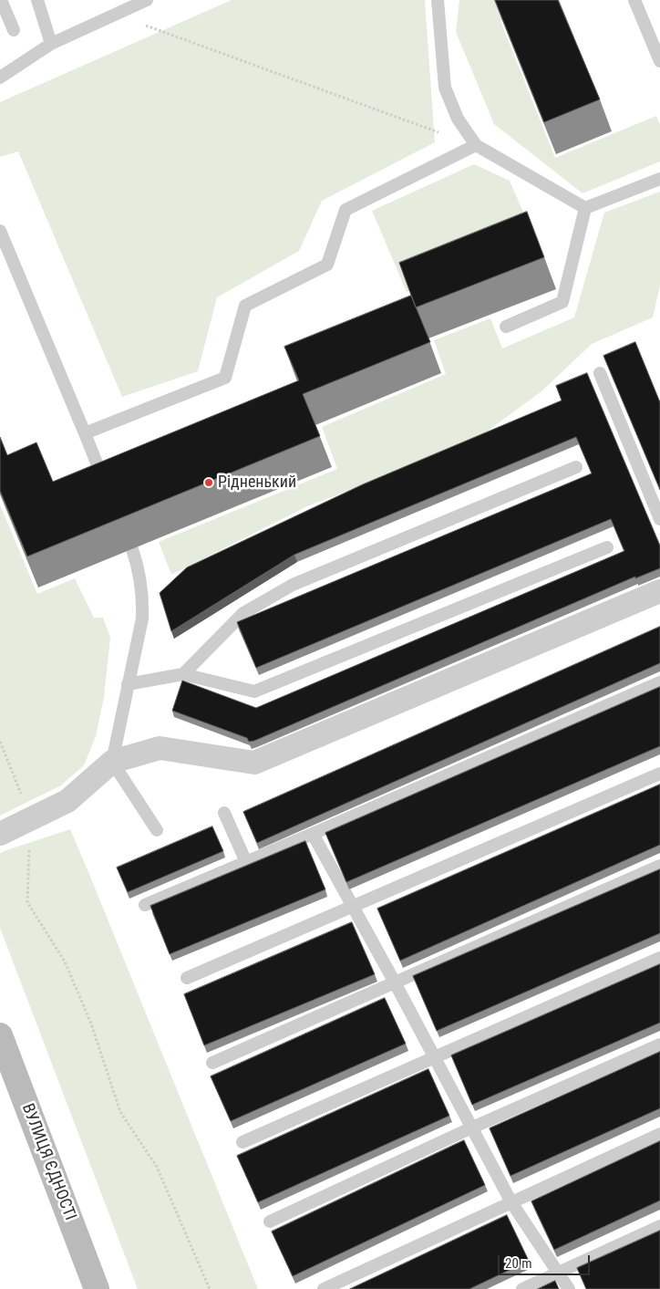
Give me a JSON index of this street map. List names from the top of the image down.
{
  "streets": {
    "street": ["ВУЛИЦЯ ЄДНОСТІ"]
  },
  "places": ["Рідненький"],
  "scale_bar": "20 m"
}
